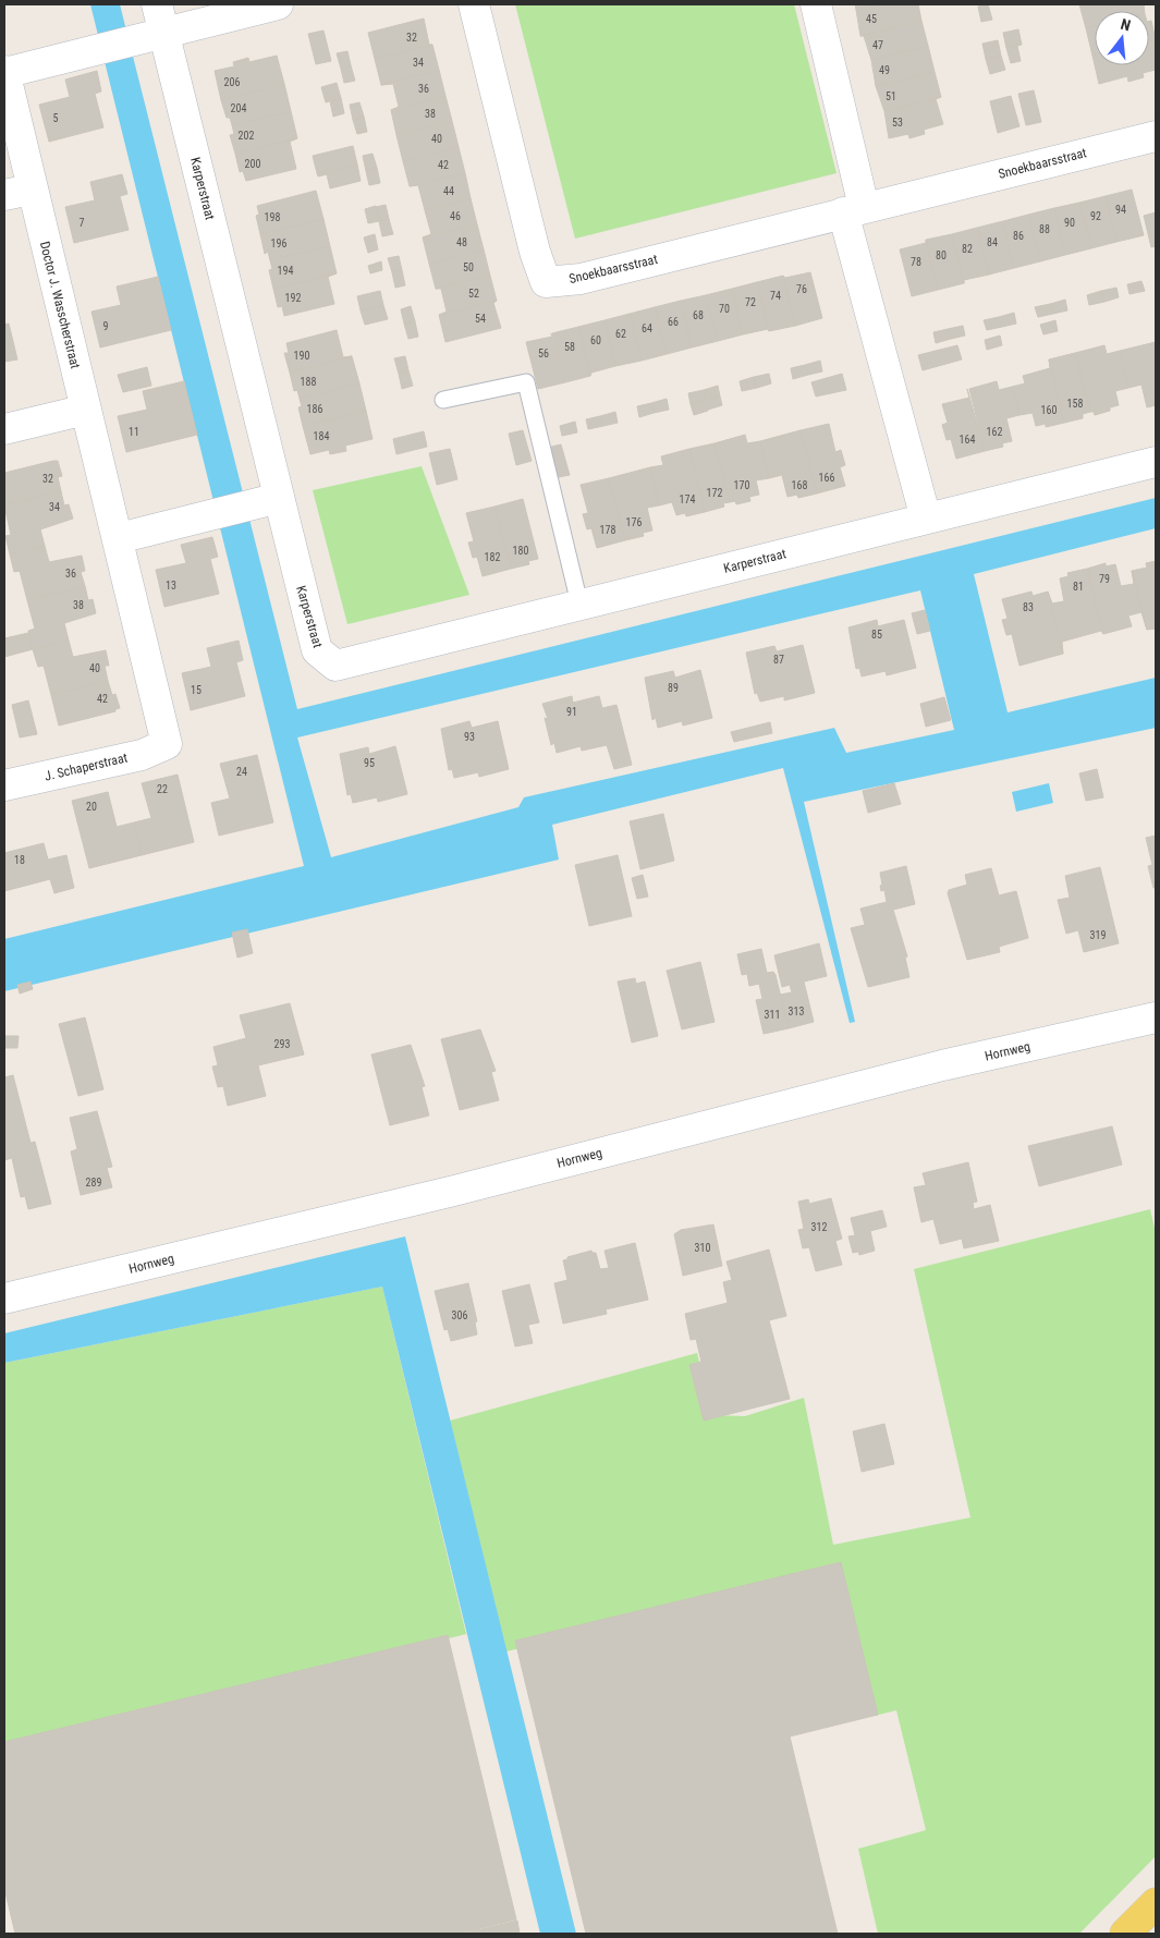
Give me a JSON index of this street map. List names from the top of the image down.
{
  "streets": {
    "street": [
      "Snoekbaarsstraat",
      "Karperstraat",
      "Doctor J. Wasscherstraat",
      "J. Schaperstraat",
      "Hornweg"
    ]
  },
  "crossings": [
    ["Doctor J. Wasscherstraat", "J. Schaperstraat"]
  ],
  "house_numbers": [
    "45",
    "32",
    "47",
    "34",
    "49",
    "206",
    "36",
    "51",
    "204",
    "38",
    "5",
    "53",
    "202",
    "40",
    "200",
    "42",
    "44",
    "94",
    "46",
    "92",
    "198",
    "7",
    "90",
    "88",
    "86",
    "48",
    "84",
    "196",
    "82",
    "80",
    "78",
    "50",
    "194",
    "76",
    "52",
    "74",
    "192",
    "72",
    "70",
    "68",
    "54",
    "66",
    "9",
    "64",
    "62",
    "60",
    "58",
    "56",
    "190",
    "188",
    "158",
    "186",
    "160",
    "11",
    "162",
    "184",
    "164",
    "166",
    "32",
    "170",
    "168",
    "172",
    "174",
    "34",
    "176",
    "178",
    "180",
    "182",
    "36",
    "79",
    "13",
    "81",
    "38",
    "83",
    "85",
    "87",
    "40",
    "89",
    "15",
    "42",
    "91",
    "93",
    "95",
    "24",
    "22",
    "20",
    "18",
    "319",
    "313",
    "311",
    "293",
    "289",
    "312",
    "310",
    "306"
  ],
  "north": "top"
}
